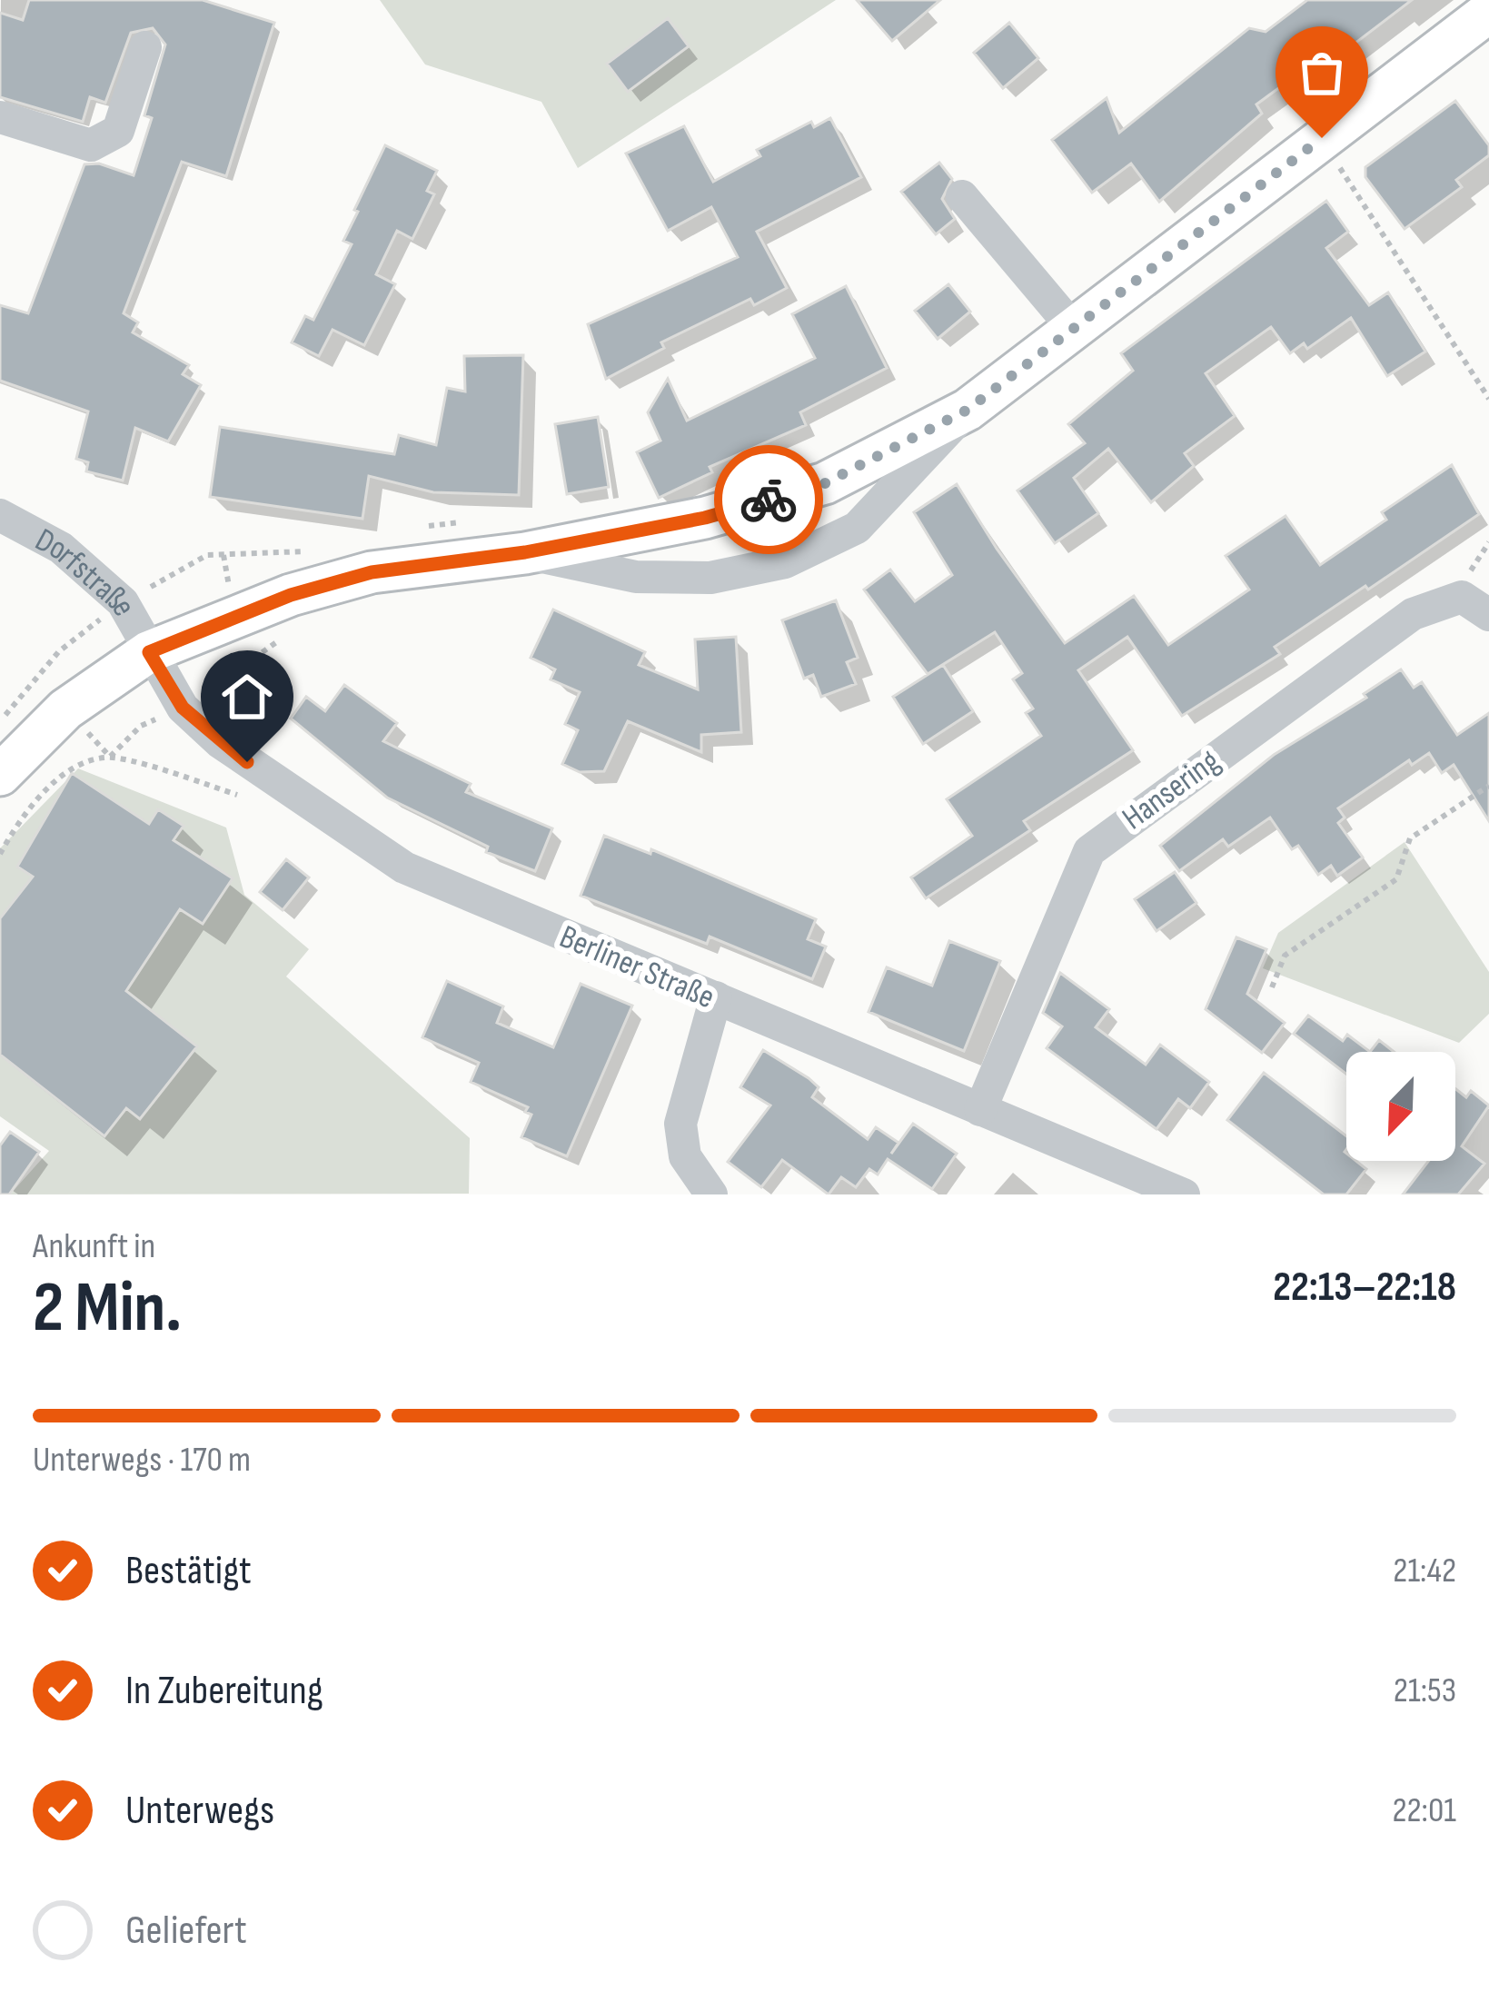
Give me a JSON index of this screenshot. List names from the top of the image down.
{
  "streets": {
    "main road": ["Dorfstraße"],
    "street": ["Hansering", "Berliner Straße"]
  },
  "crossings": [
    ["Dorfstraße", "Berliner Straße"],
    ["Hansering", "Berliner Straße"]
  ],
  "north": "bottom left",
  "page": {
    "heading": ["2 Min.", "Ankunft in", "22:13–22:18"],
    "bar": "Unterwegs · 170 m",
    "list": [
      ["Bestätigt", "21:42"],
      ["In Zubereitung", "21:53"],
      ["Unterwegs", "22:01"],
      "Geliefert"
    ]
  }
}
